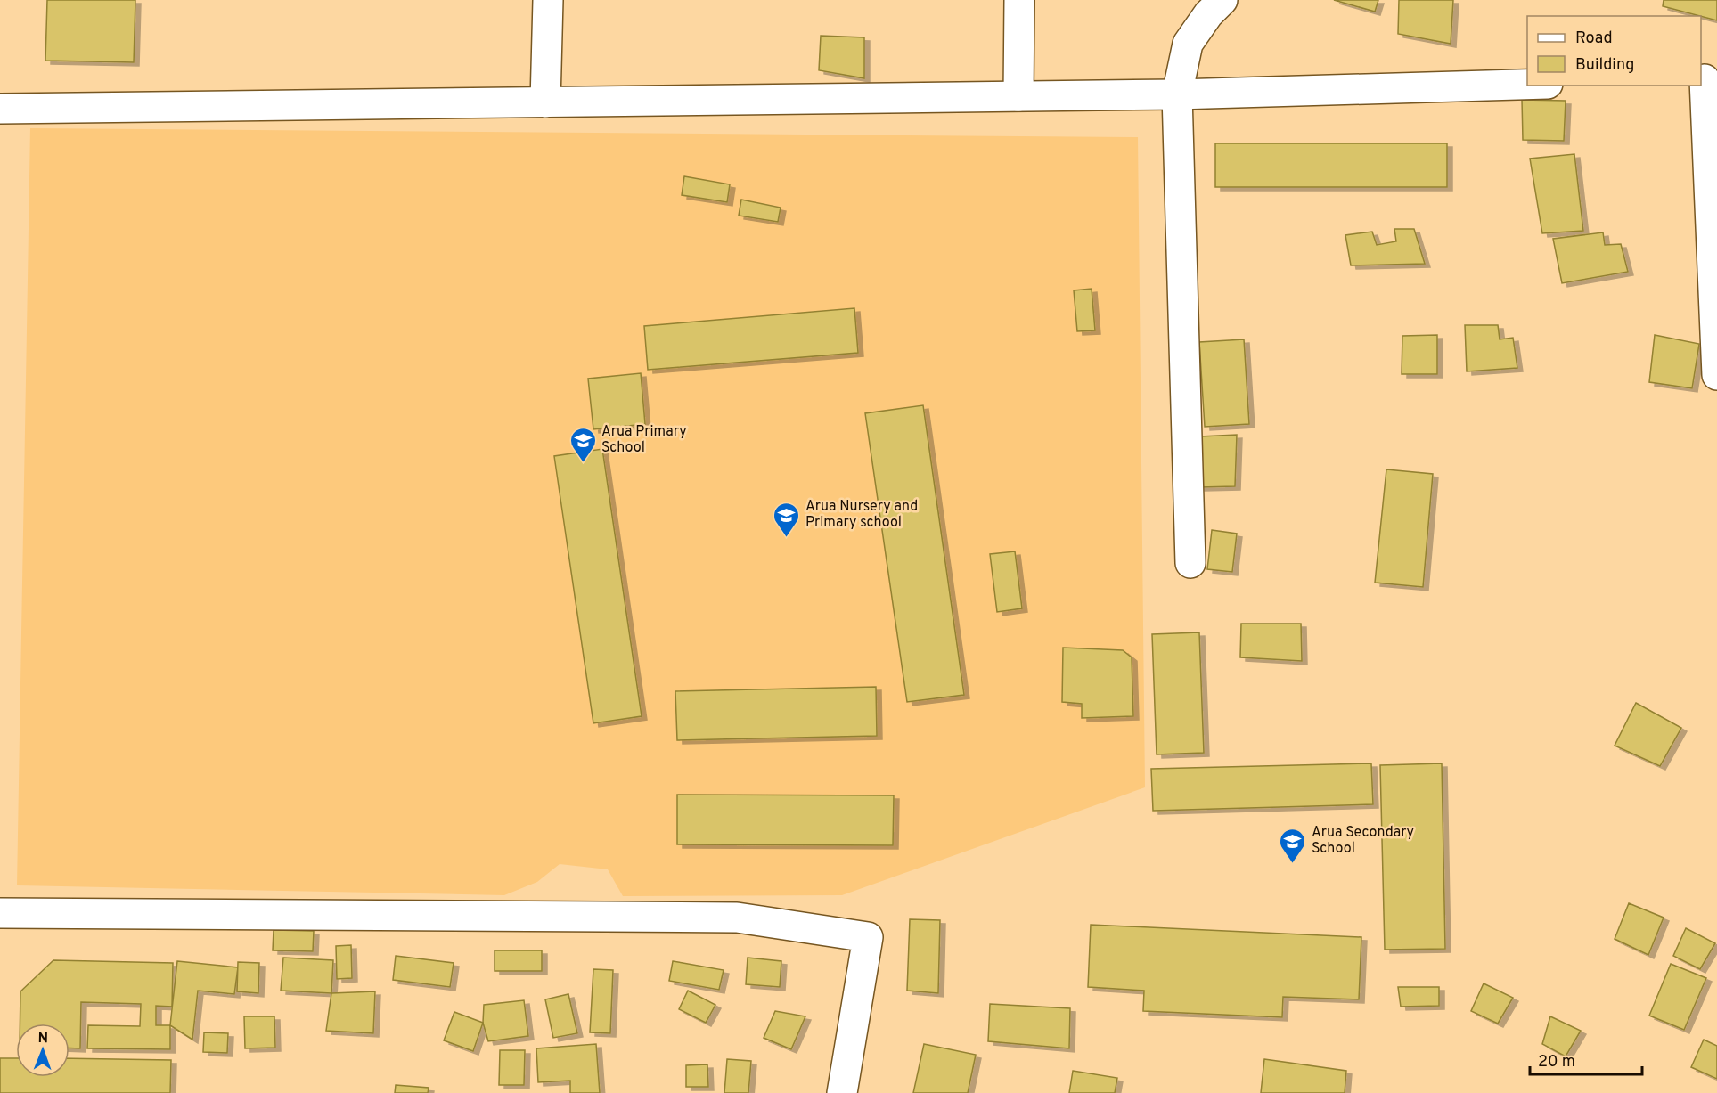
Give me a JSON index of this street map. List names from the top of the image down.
{
  "places": {
    "school or university": ["Arua Primary School", "Arua Nursery and Primary school", "Arua Secondary School"]
  },
  "legend": ["Road", "Building"],
  "scale_bar": "20 m",
  "north": "top"
}
